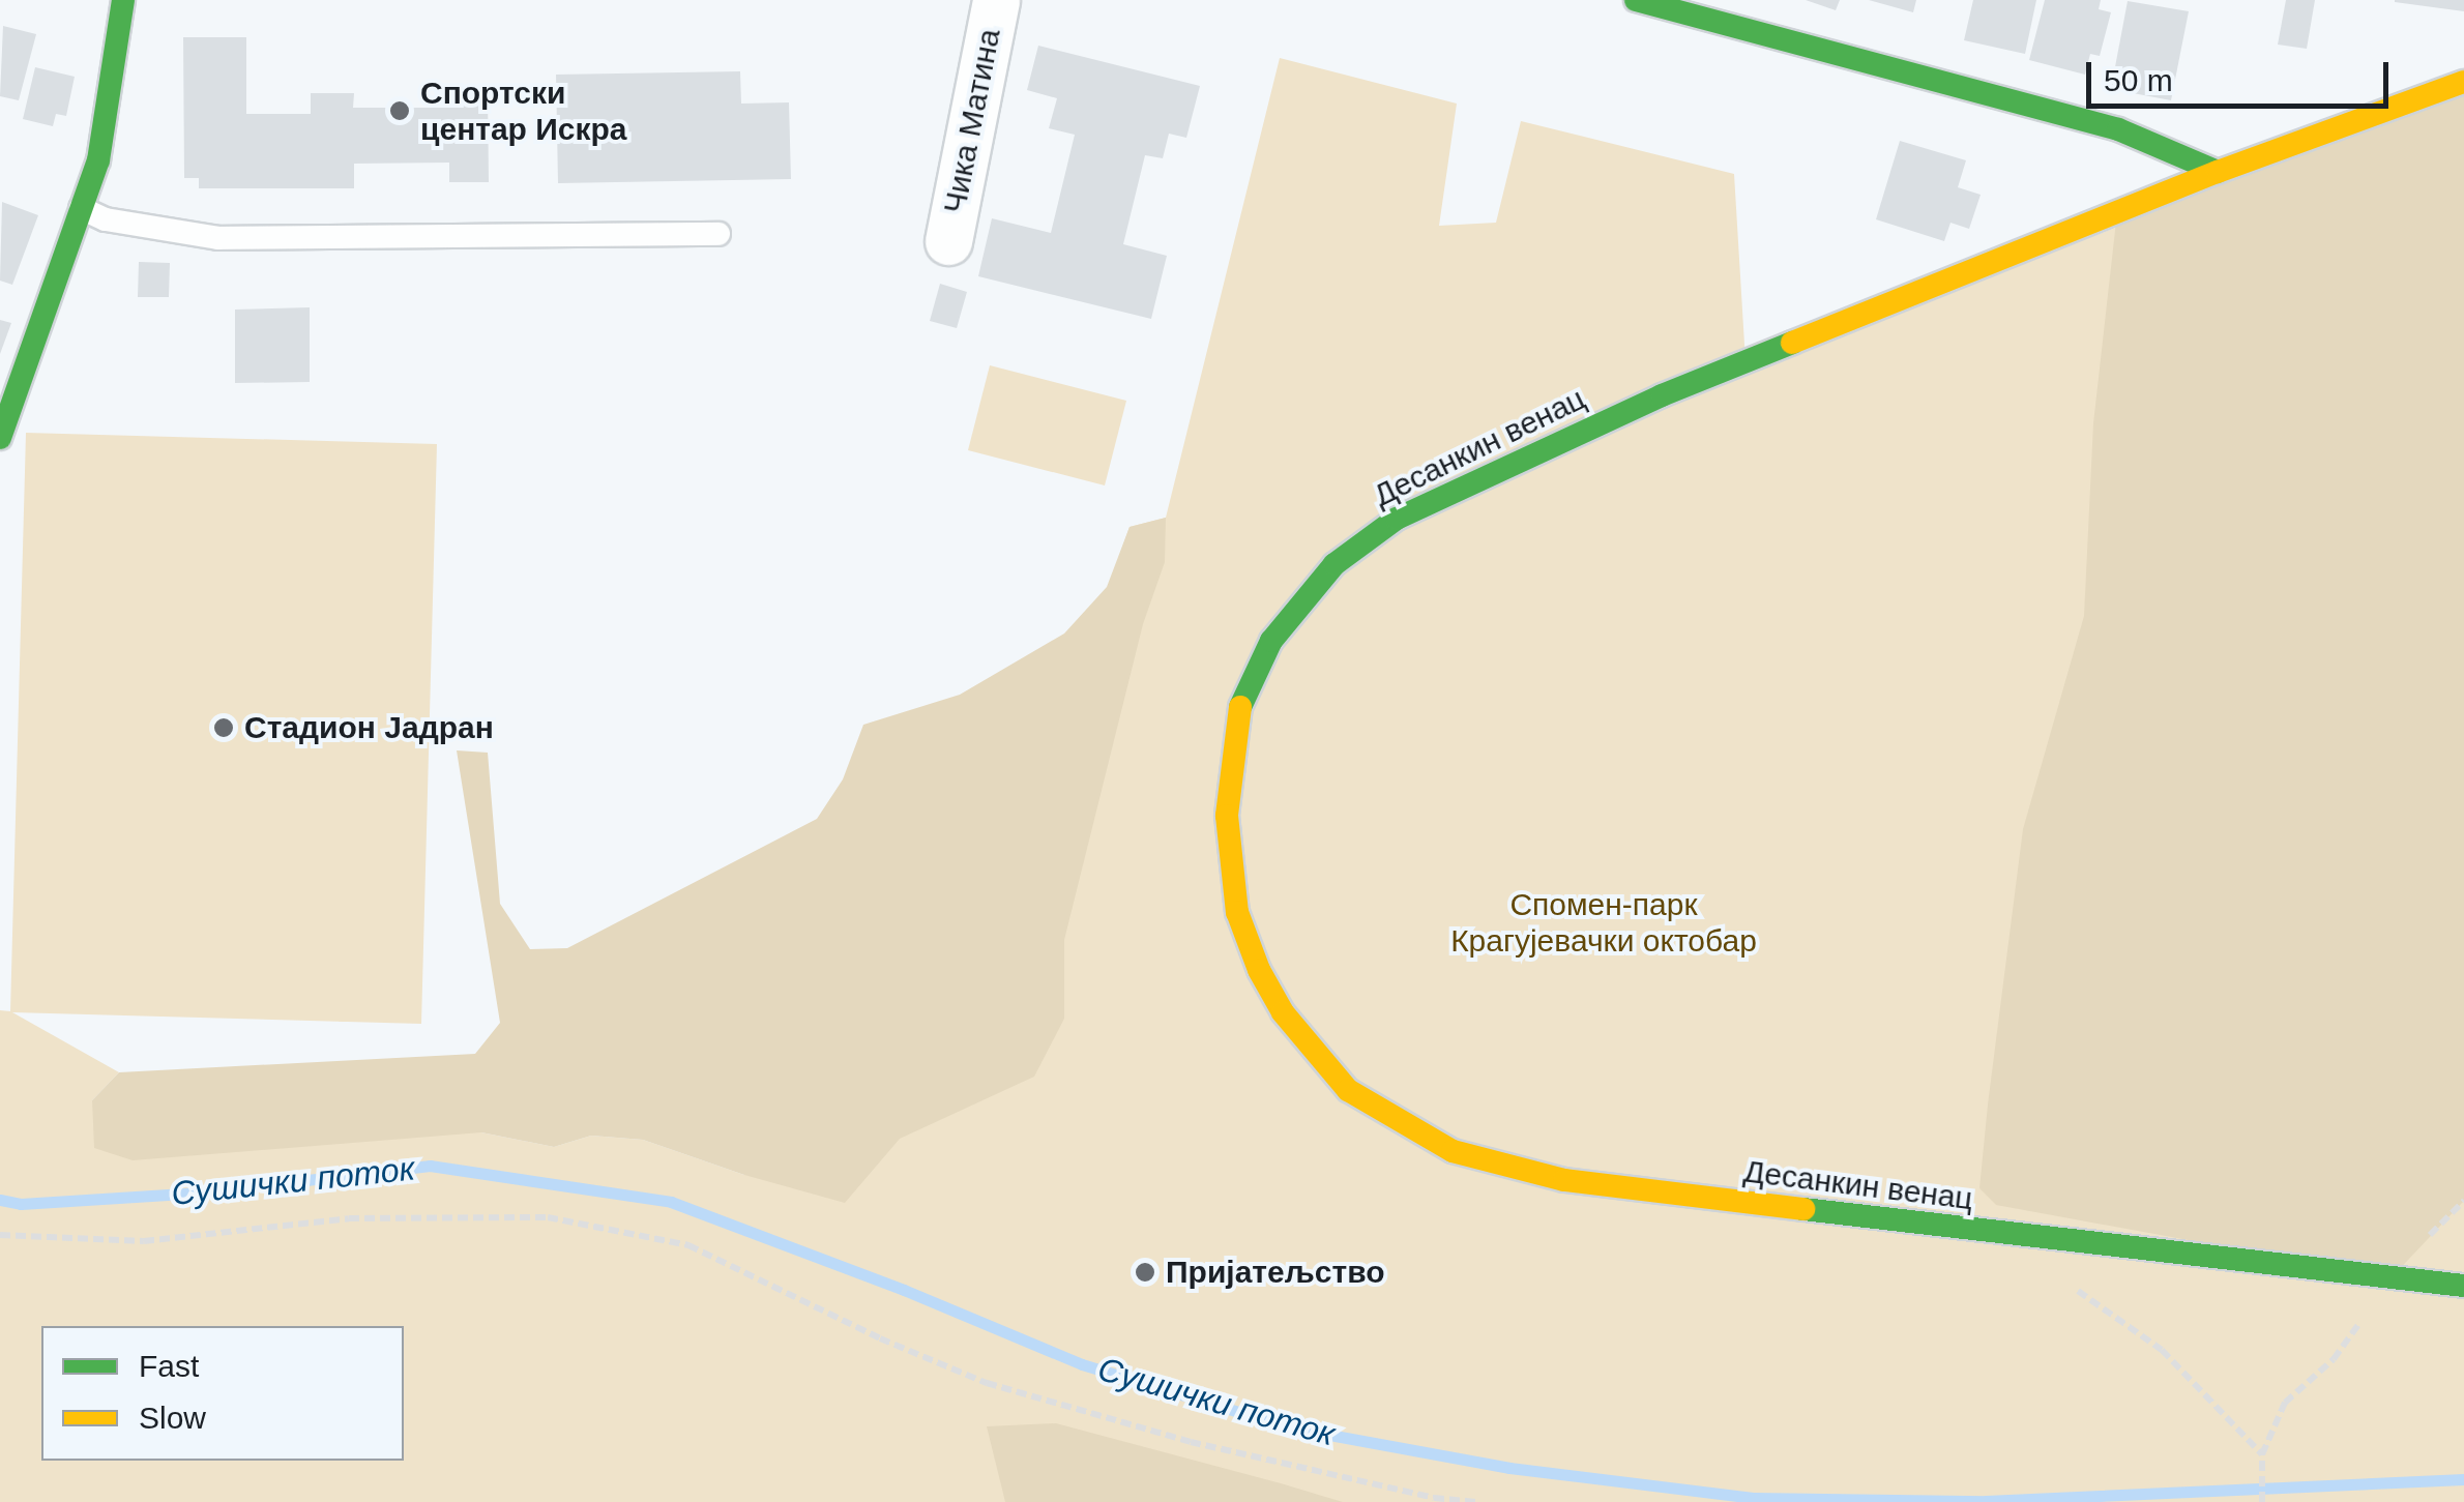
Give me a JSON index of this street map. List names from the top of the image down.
{
  "streets": {
    "street": ["Чика Матина", "Десанкин венац"]
  },
  "water": ["Сушички поток"],
  "parks": ["Спомен-парк Крагујевачки октобар"],
  "places": ["Спортски центар Искра", "Стадион Јадран", "Пријатељство"],
  "legend": ["Fast", "Slow"],
  "scale_bar": "50 m"
}
